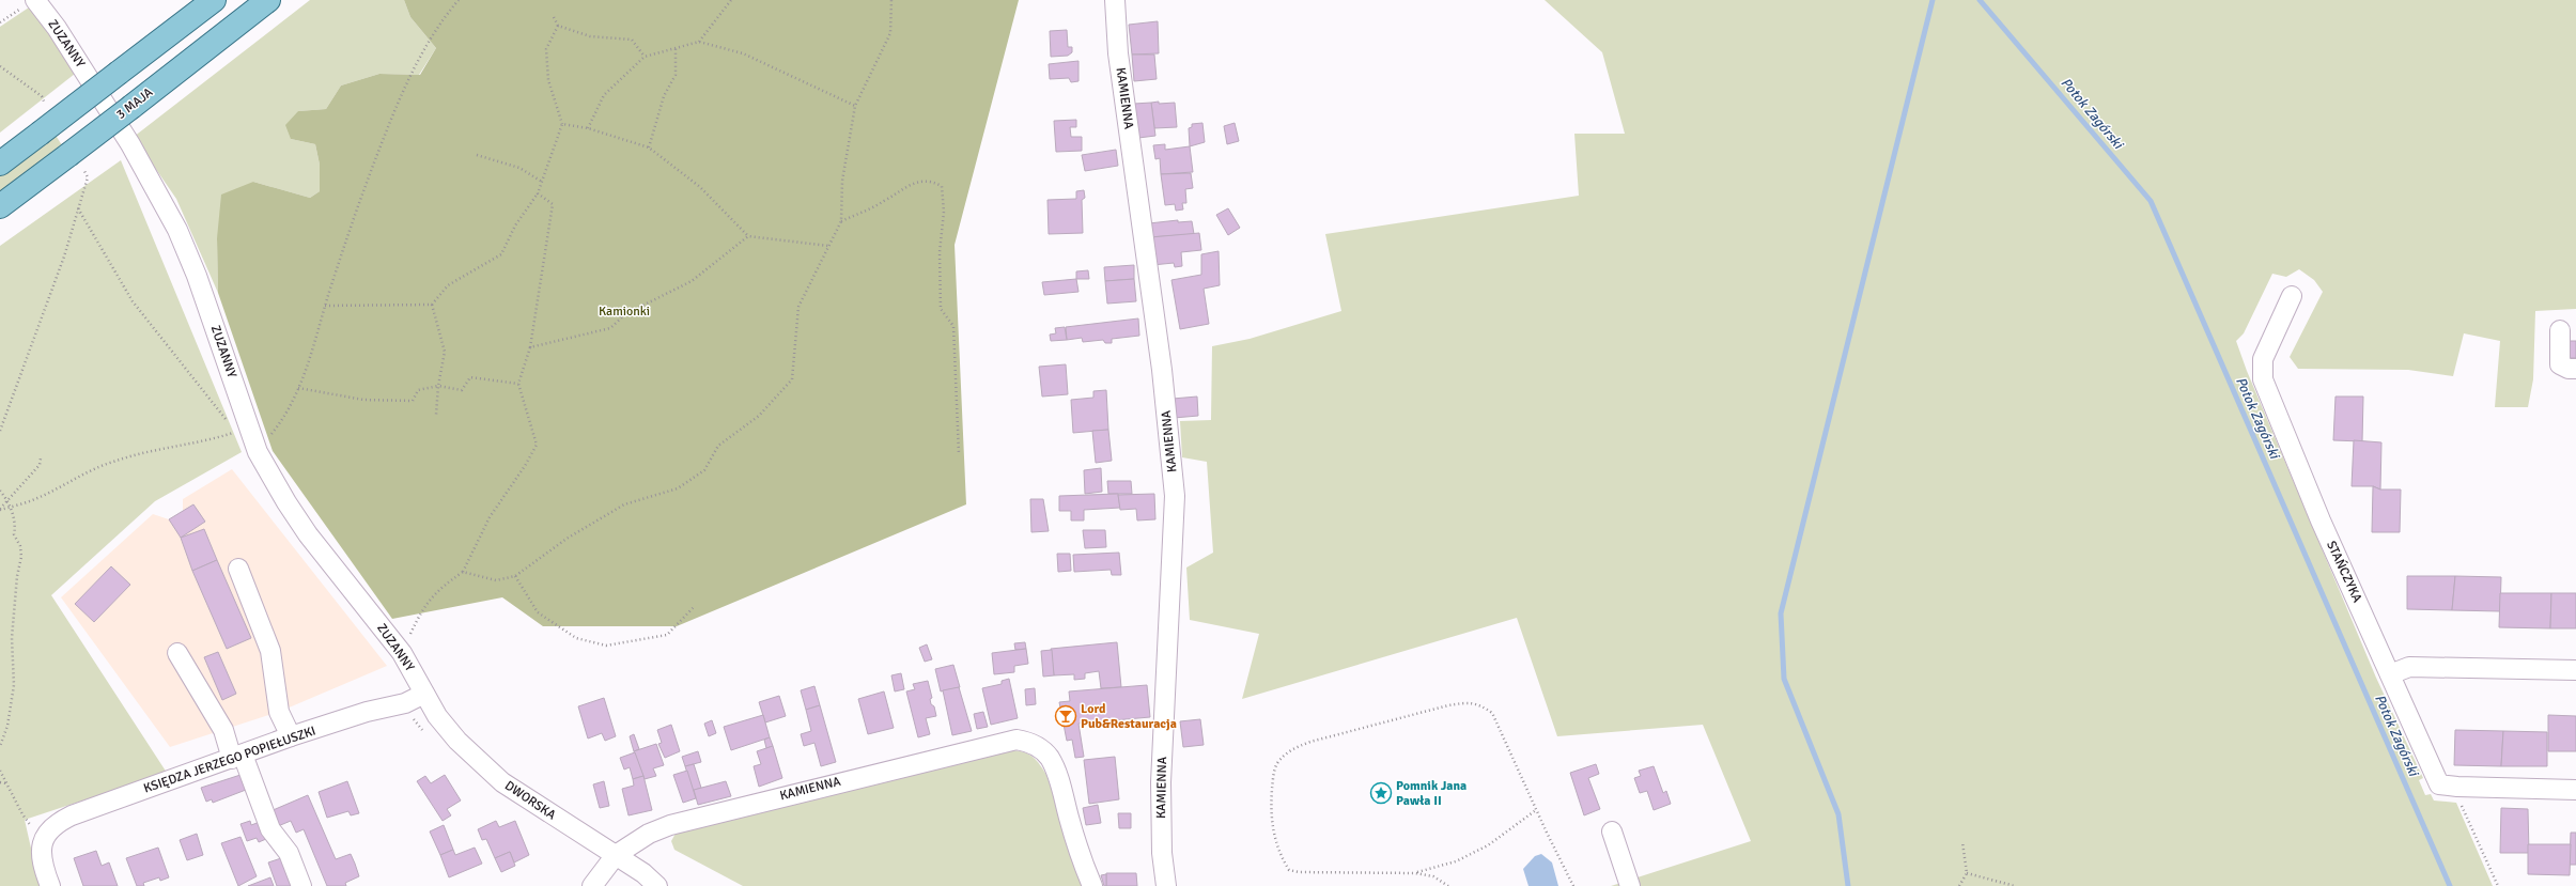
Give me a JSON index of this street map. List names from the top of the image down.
{
  "streets": {
    "main road": ["3 MAJA"],
    "street": [
      "ZUZANNY",
      "KAMIENNA",
      "STAŃCZYKA",
      "KSIĘDZA JERZEGO POPIEŁUSZKI",
      "DWORSKA"
    ]
  },
  "crossings": [
    ["ZUZANNY", "KSIĘDZA JERZEGO POPIEŁUSZKI"],
    ["ZUZANNY", "DWORSKA"],
    ["KAMIENNA", "DWORSKA"],
    ["KSIĘDZA JERZEGO POPIEŁUSZKI", "DWORSKA"]
  ],
  "water": ["Potok Zagórski"],
  "parks": ["Kamionki"],
  "places": {
    "bar": ["Lord Pub&Restauracja"],
    "place": ["Pomnik Jana Pawła II"]
  }
}
